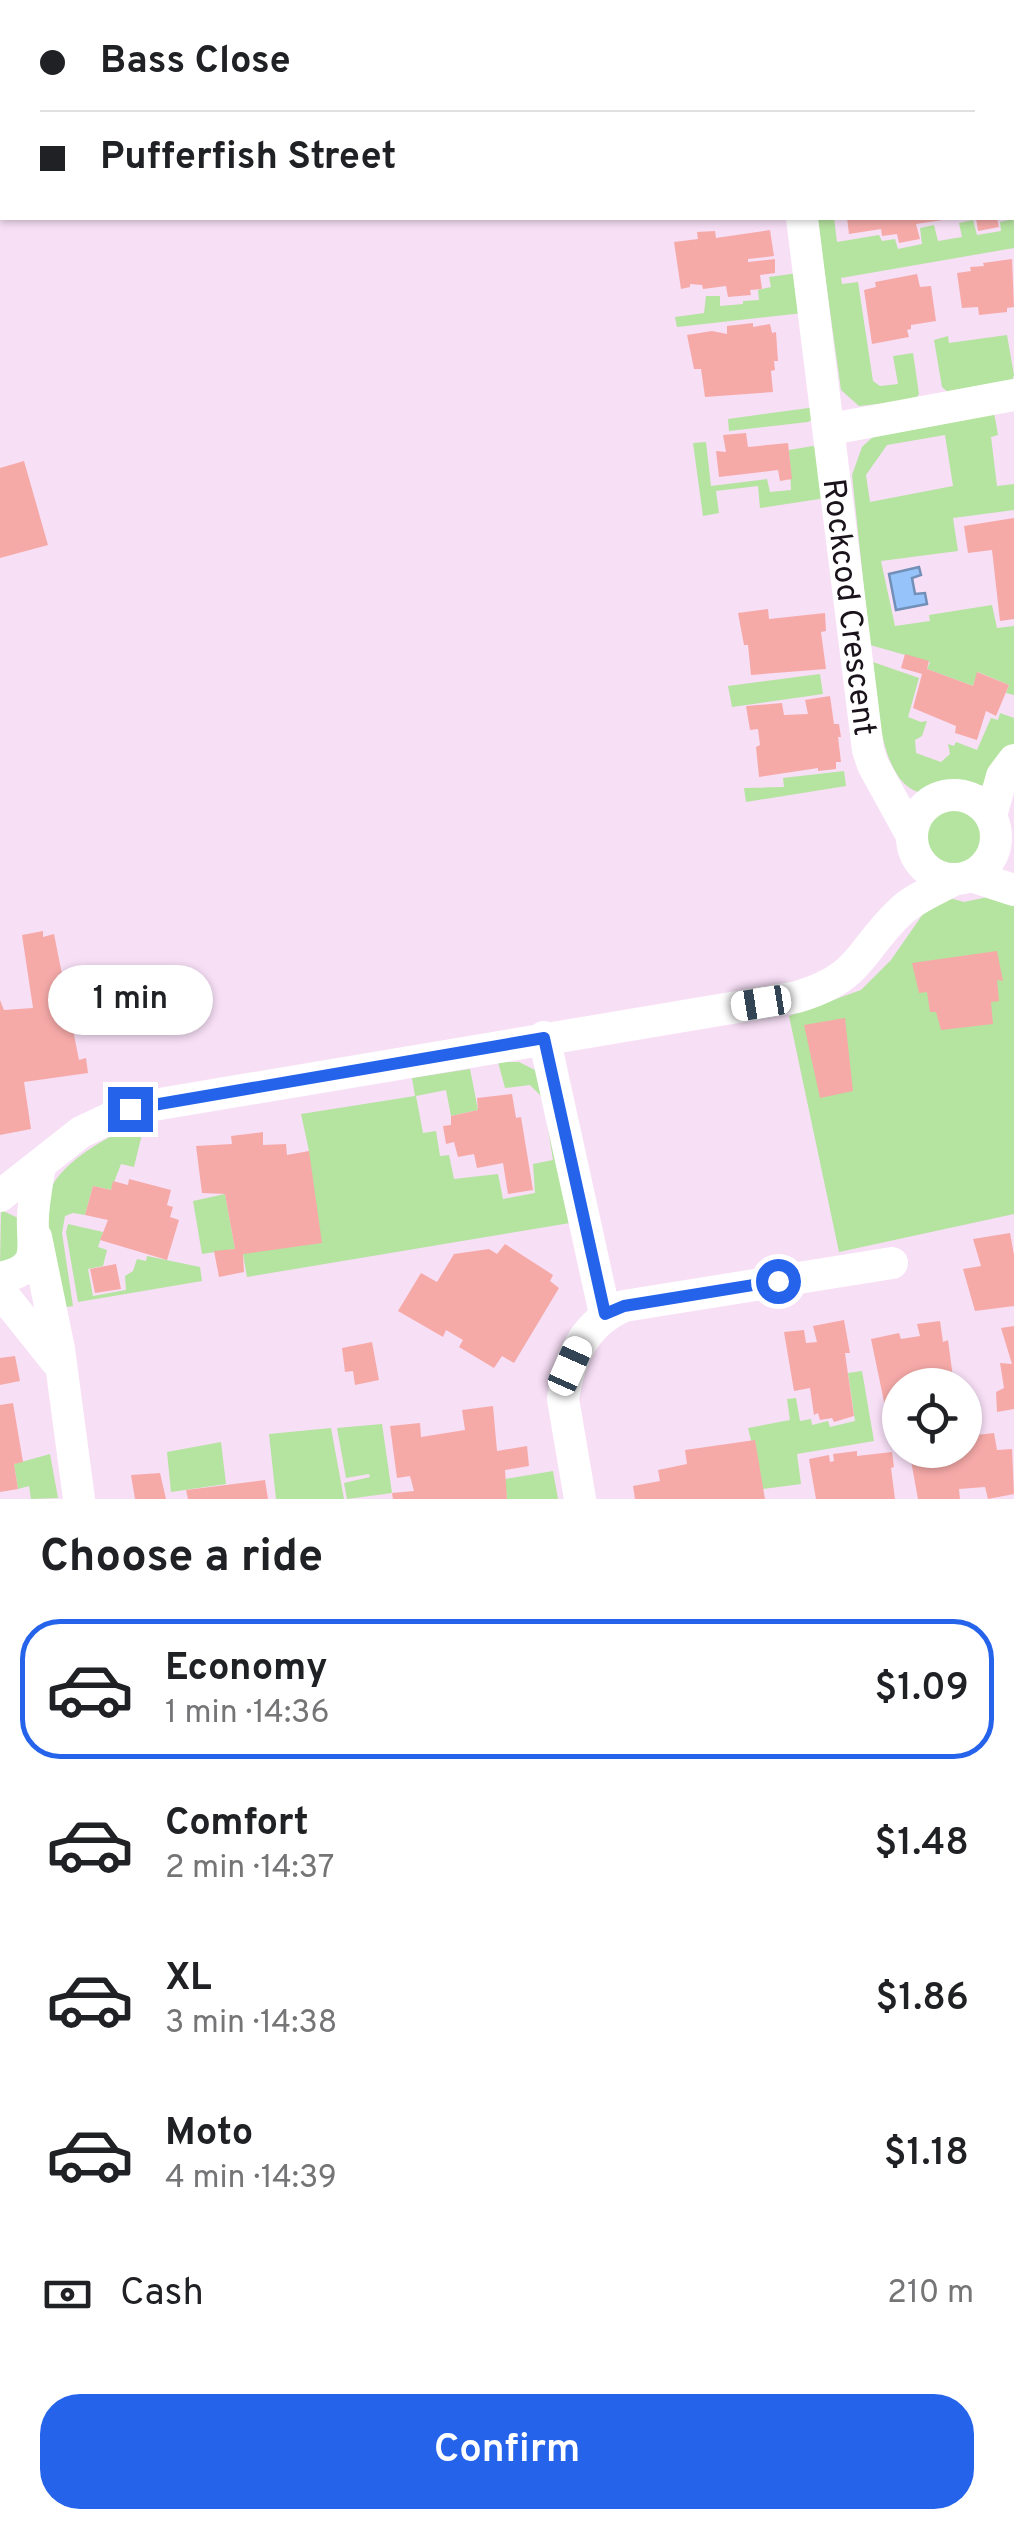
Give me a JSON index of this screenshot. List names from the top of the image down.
{
  "streets": {
    "street": ["Rockcod Crescent"]
  },
  "page": {
    "banner": ["Bass Close", "Pufferfish Street"],
    "bubble": "1 min",
    "heading": "Choose a ride",
    "list": [
      {
        "name": "Economy",
        "note": "1 min · 14:36",
        "value": "$1.09"
      },
      {
        "name": "Comfort",
        "note": "2 min · 14:37",
        "value": "$1.48"
      },
      {
        "name": "XL",
        "note": "3 min · 14:38",
        "value": "$1.86"
      },
      {
        "name": "Moto",
        "note": "4 min · 14:39",
        "value": "$1.18"
      }
    ],
    "pay": ["Cash", "210 m"],
    "buttons": "Confirm"
  }
}
